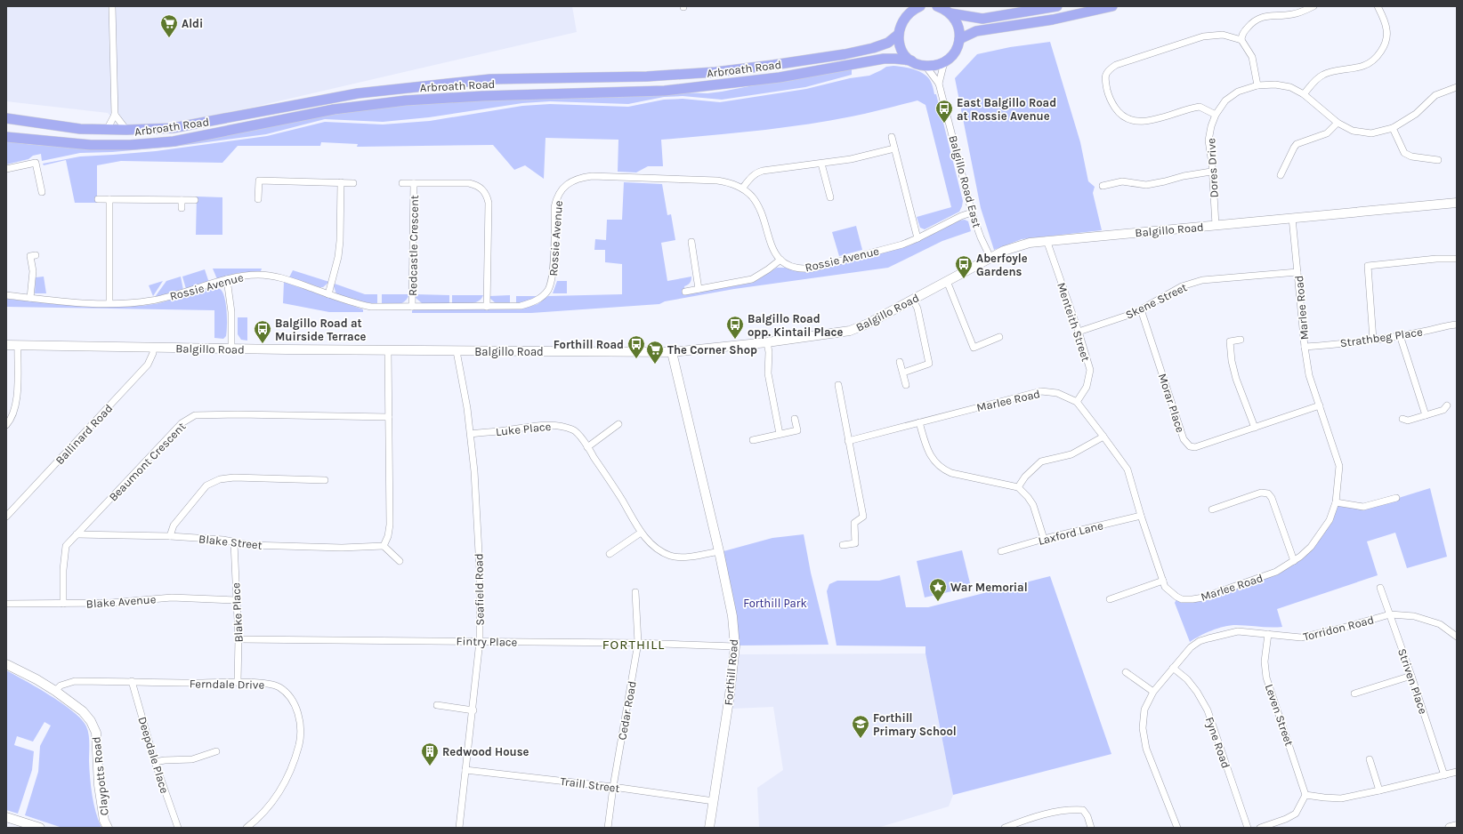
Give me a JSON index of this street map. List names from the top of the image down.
{
  "streets": {
    "main road": ["Arbroath Road"],
    "street": [
      "Dores Drive",
      "Balgillo Road East",
      "Balgillo Road",
      "Rossie Avenue",
      "Redcastle Crescent",
      "Skene Street",
      "Marlee Road",
      "Menteith Street",
      "Strathbeg Place",
      "Morar Place",
      "Luke Place",
      "Ballinard Road",
      "Beaumont Crescent",
      "Laxford Lane",
      "Blake Street",
      "Seafield Road",
      "Blake Avenue",
      "Blake Place",
      "Torridon Road",
      "Fintry Place",
      "Forthill Road",
      "Striven Place",
      "Ferndale Drive",
      "Cedar Road",
      "Leven Street",
      "Fyne Road",
      "Deepdale Place",
      "Claypotts Road",
      "Traill Street"
    ]
  },
  "crossings": [
    ["Arbroath Road", "Balgillo Road East"],
    ["Dores Drive", "Balgillo Road"],
    ["Balgillo Road East", "Balgillo Road"],
    ["Balgillo Road East", "Rossie Avenue"],
    ["Balgillo Road", "Marlee Road"],
    ["Balgillo Road", "Menteith Street"],
    ["Balgillo Road", "Ballinard Road"],
    ["Balgillo Road", "Seafield Road"],
    ["Balgillo Road", "Forthill Road"],
    ["Rossie Avenue", "Redcastle Crescent"],
    ["Skene Street", "Marlee Road"],
    ["Skene Street", "Menteith Street"],
    ["Skene Street", "Morar Place"],
    ["Marlee Road", "Menteith Street"],
    ["Marlee Road", "Strathbeg Place"],
    ["Marlee Road", "Morar Place"],
    ["Marlee Road", "Laxford Lane"],
    ["Luke Place", "Seafield Road"],
    ["Luke Place", "Forthill Road"],
    ["Beaumont Crescent", "Blake Street"],
    ["Beaumont Crescent", "Blake Avenue"],
    ["Blake Street", "Blake Place"],
    ["Seafield Road", "Fintry Place"],
    ["Seafield Road", "Traill Street"],
    ["Blake Avenue", "Blake Place"],
    ["Blake Place", "Fintry Place"],
    ["Blake Place", "Ferndale Drive"],
    ["Torridon Road", "Striven Place"],
    ["Torridon Road", "Leven Street"],
    ["Torridon Road", "Fyne Road"],
    ["Fintry Place", "Forthill Road"],
    ["Fintry Place", "Cedar Road"],
    ["Forthill Road", "Traill Street"],
    ["Ferndale Drive", "Deepdale Place"],
    ["Ferndale Drive", "Claypotts Road"],
    ["Cedar Road", "Traill Street"]
  ],
  "districts": ["FORTHILL"],
  "parks": ["Forthill Park"],
  "places": {
    "supermarket": ["Aldi", "The Corner Shop"],
    "bus stop": [
      "East Balgillo Road at Rossie Avenue",
      "Aberfoyle Gardens",
      "Balgillo Road opp. Kintail Place",
      "Balgillo Road at Muirside Terrace",
      "Forthill Road"
    ],
    "place": ["War Memorial"],
    "school or university": ["Forthill Primary School"],
    "building": ["Redwood House"]
  }
}
